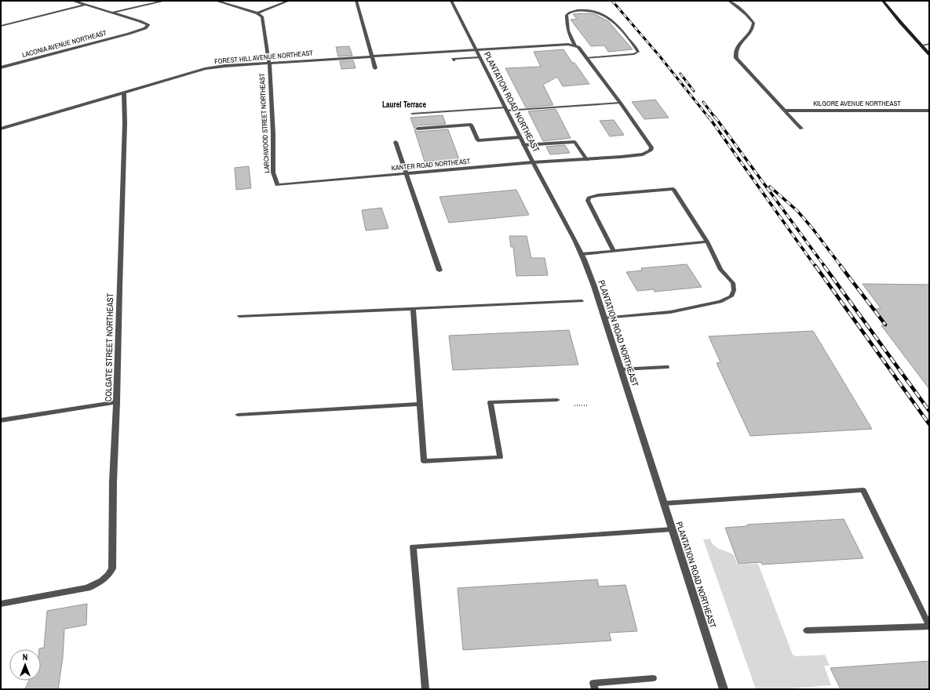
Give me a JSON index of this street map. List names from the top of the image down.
{
  "streets": {
    "street": [
      "LACONIA AVENUE NORTHEAST",
      "FOREST HILL AVENUE NORTHEAST",
      "PLANTATION ROAD NORTHEAST",
      "KILGORE AVENUE NORTHEAST",
      "LARCHWOOD STREET NORTHEAST",
      "KANTER ROAD NORTHEAST",
      "COLGATE STREET NORTHEAST"
    ]
  },
  "crossings": [
    ["FOREST HILL AVENUE NORTHEAST", "PLANTATION ROAD NORTHEAST"],
    ["FOREST HILL AVENUE NORTHEAST", "LARCHWOOD STREET NORTHEAST"],
    ["FOREST HILL AVENUE NORTHEAST", "COLGATE STREET NORTHEAST"],
    ["PLANTATION ROAD NORTHEAST", "KANTER ROAD NORTHEAST"],
    ["LARCHWOOD STREET NORTHEAST", "KANTER ROAD NORTHEAST"]
  ],
  "districts": ["Laurel Terrace"],
  "north": "top"
}
